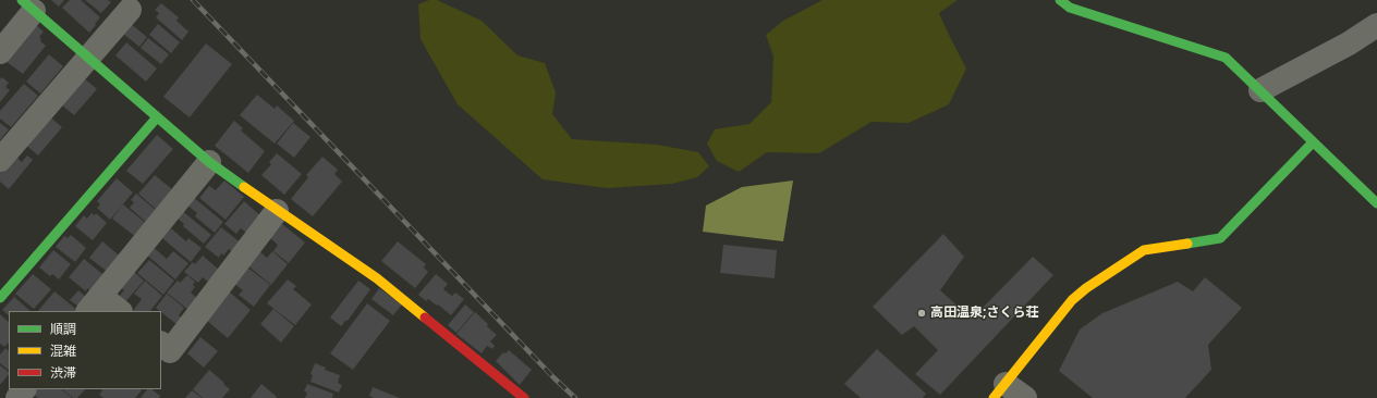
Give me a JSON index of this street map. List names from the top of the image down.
{
  "places": ["高田温泉;さくら荘"],
  "legend": ["順調", "混雑", "渋滞"]
}
